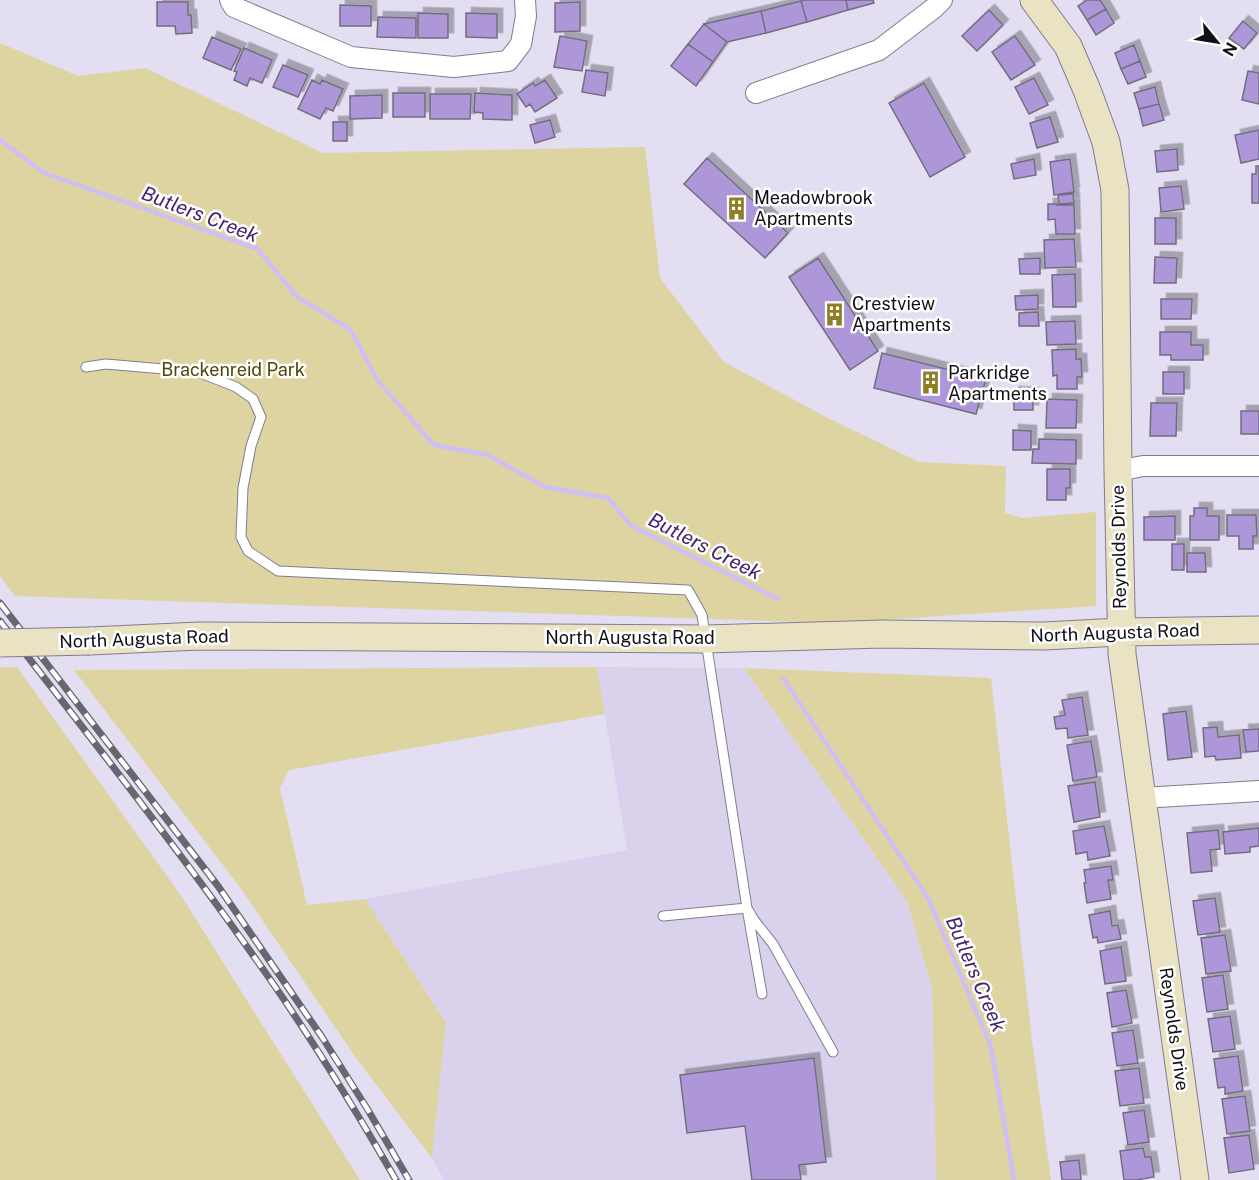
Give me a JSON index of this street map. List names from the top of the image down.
{
  "streets": {
    "main road": ["Reynolds Drive", "North Augusta Road"]
  },
  "crossings": [
    ["Reynolds Drive", "North Augusta Road"]
  ],
  "water": ["Butlers Creek"],
  "parks": ["Brackenreid Park"],
  "places": {
    "building": ["Meadowbrook Apartments", "Crestview Apartments", "Parkridge Apartments"]
  },
  "north": "bottom right"
}
